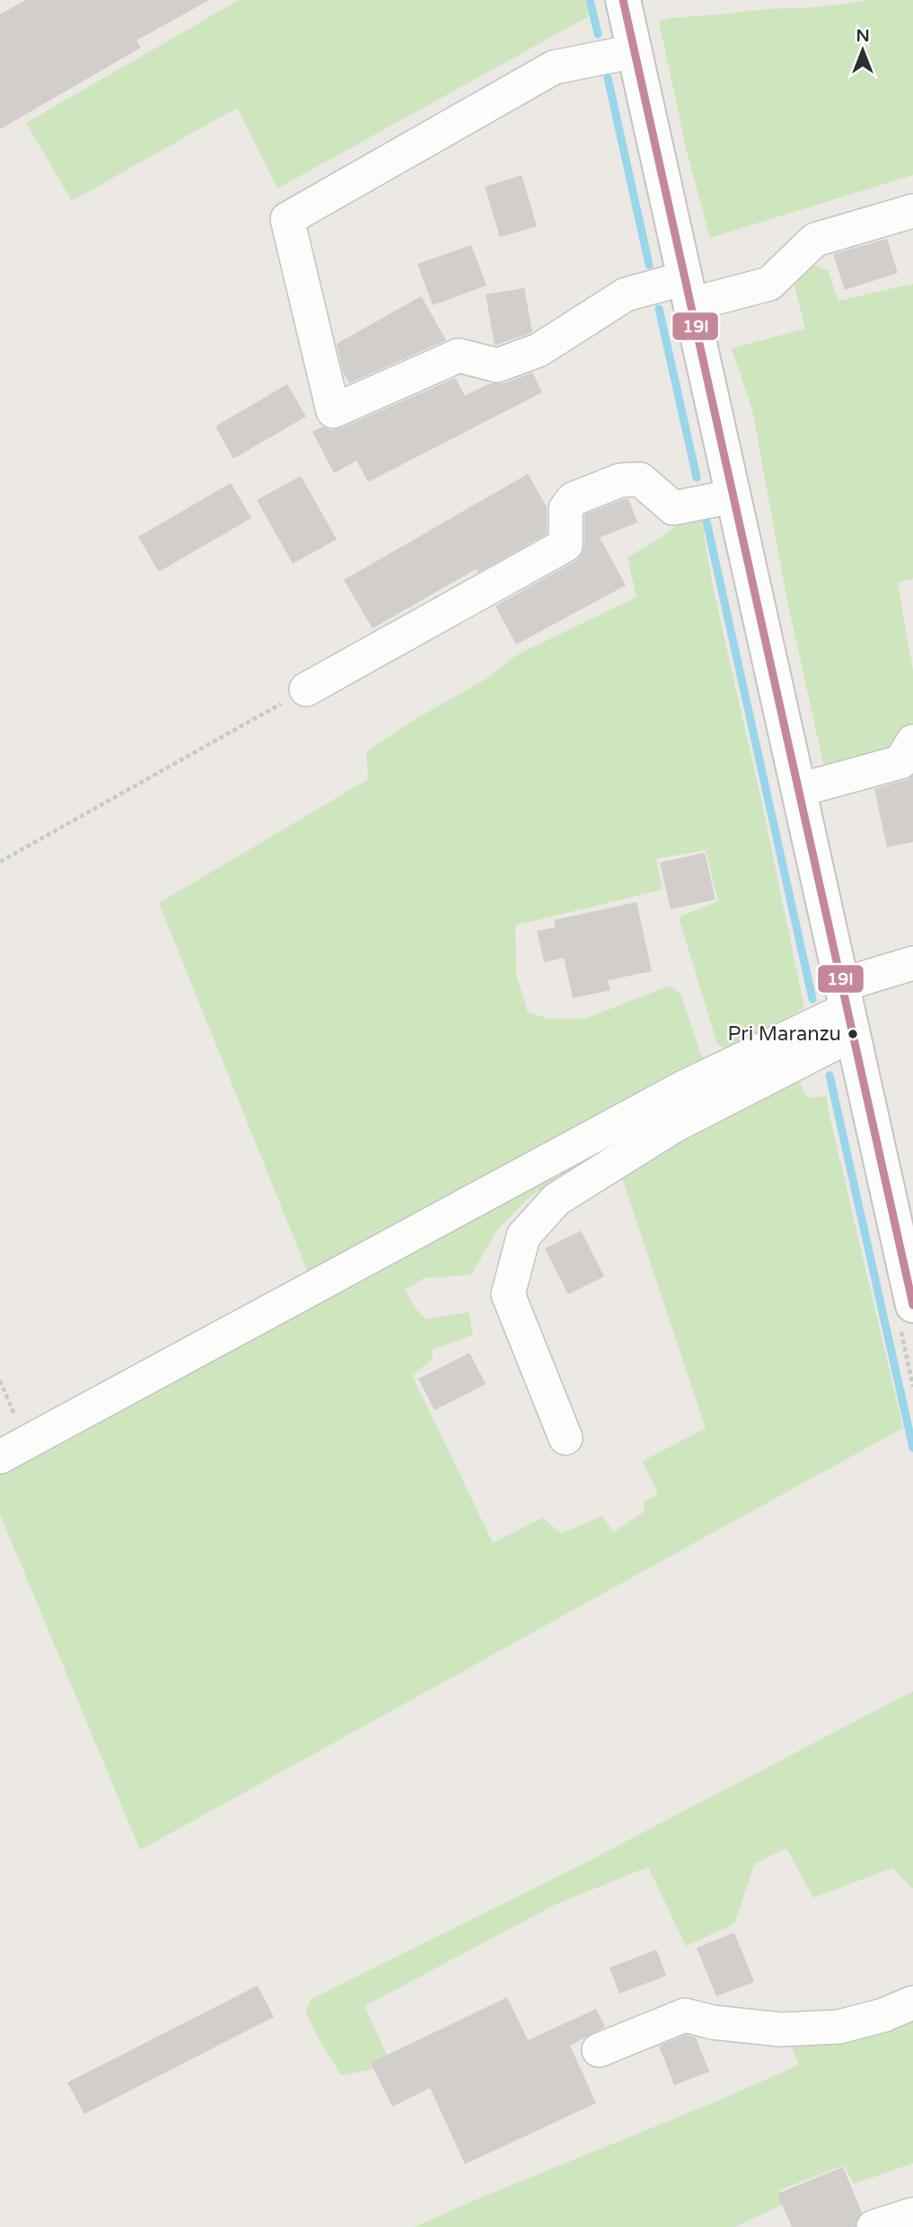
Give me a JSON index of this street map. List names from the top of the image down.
{
  "places": ["Pri Maranzu"],
  "lines": ["transit line 19I"],
  "north": "top"
}
